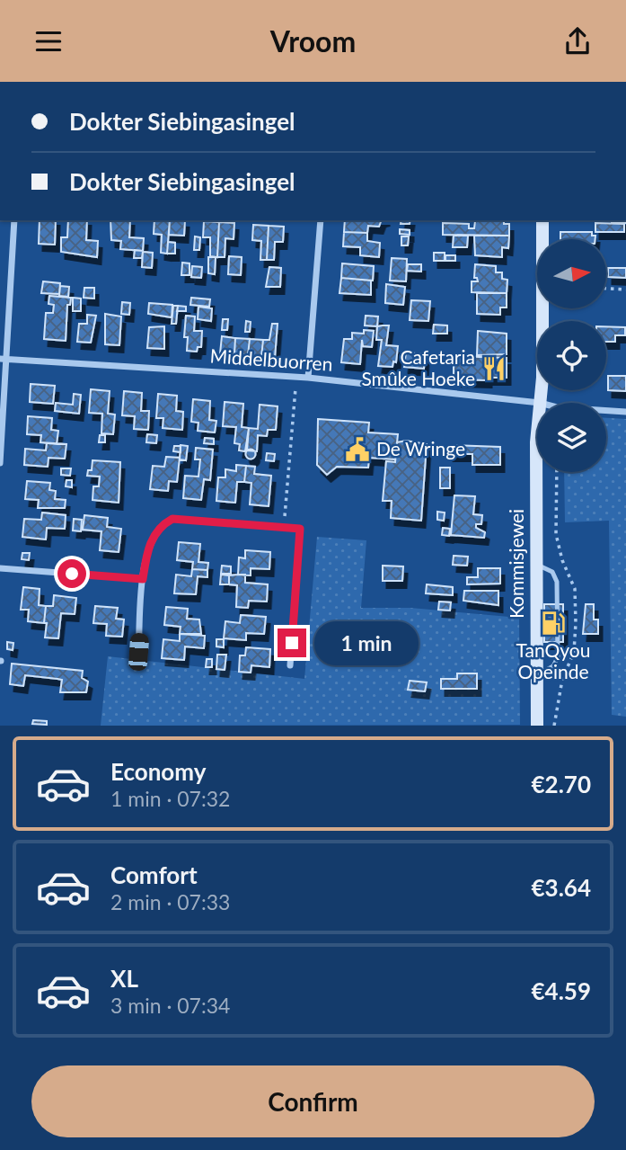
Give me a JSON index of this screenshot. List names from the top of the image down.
{
  "streets": {
    "street": ["Middelbuorren", "Kommisjewei"]
  },
  "crossings": [
    ["Middelbuorren", "Kommisjewei"]
  ],
  "places": {
    "restaurant": ["Cafetaria Smûke Hoeke"],
    "public building": ["De Wringe"],
    "fuel station": ["TanQyou Opeinde"]
  },
  "north": "right",
  "page": {
    "header": "Vroom",
    "banner": ["Dokter Siebingasingel", "Dokter Siebingasingel"],
    "bubble": "1 min",
    "list": [
      {
        "name": "Economy",
        "note": "1 min · 07:32",
        "value": "€2.70"
      },
      {
        "name": "Comfort",
        "note": "2 min · 07:33",
        "value": "€3.64"
      },
      {
        "name": "XL",
        "note": "3 min · 07:34",
        "value": "€4.59"
      }
    ],
    "buttons": "Confirm"
  }
}
